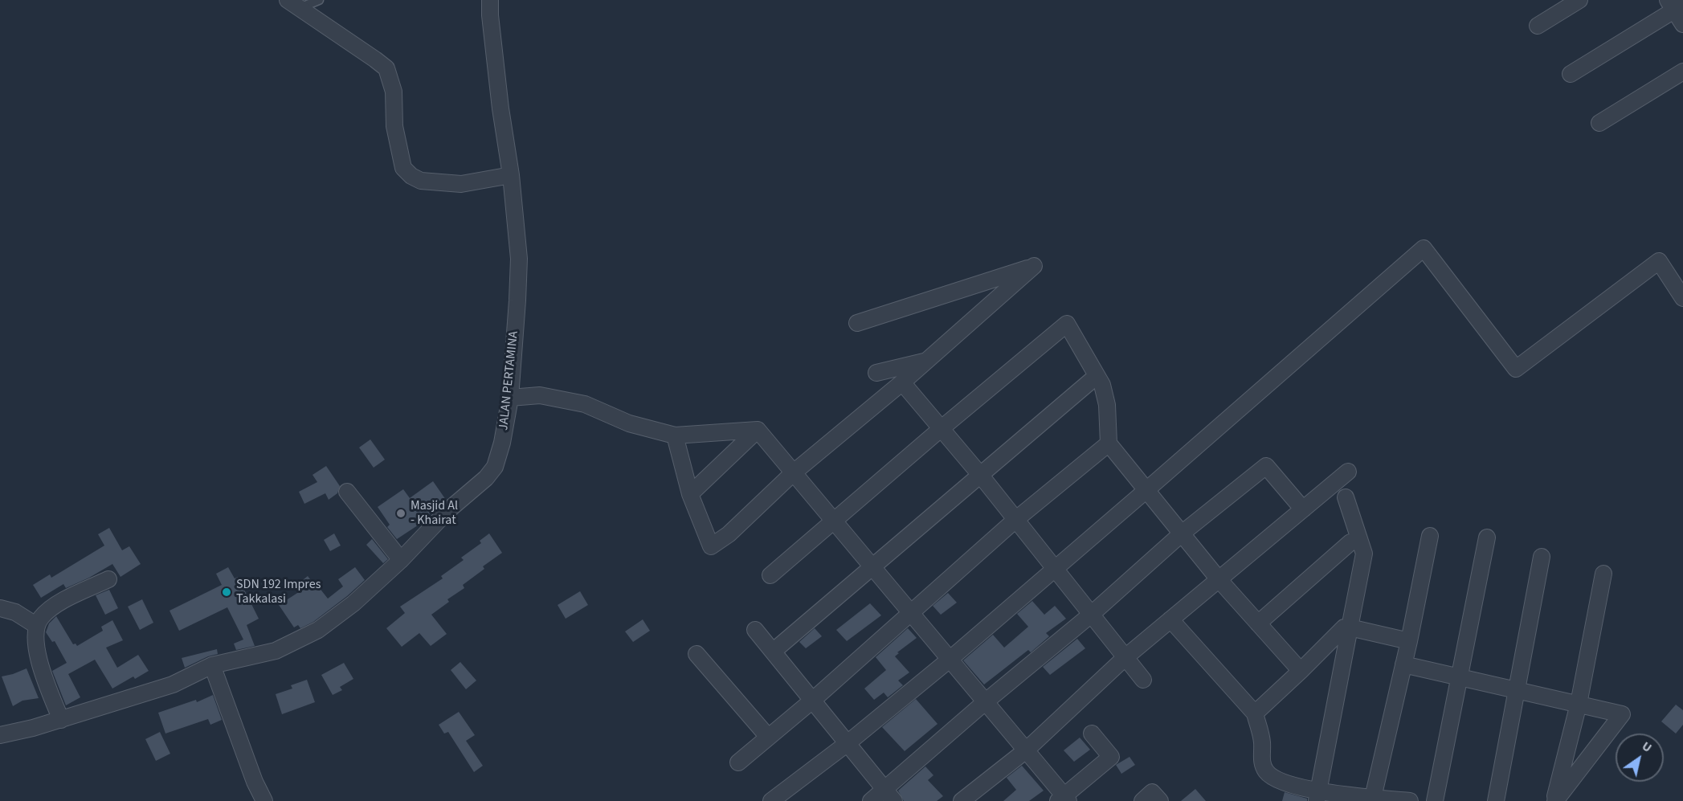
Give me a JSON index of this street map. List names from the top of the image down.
{
  "streets": {
    "street": ["JALAN PERTAMINA"]
  },
  "places": ["Masjid Al - Khairat", "SDN 192 Impres Takkalasi"],
  "north": "top right"
}
